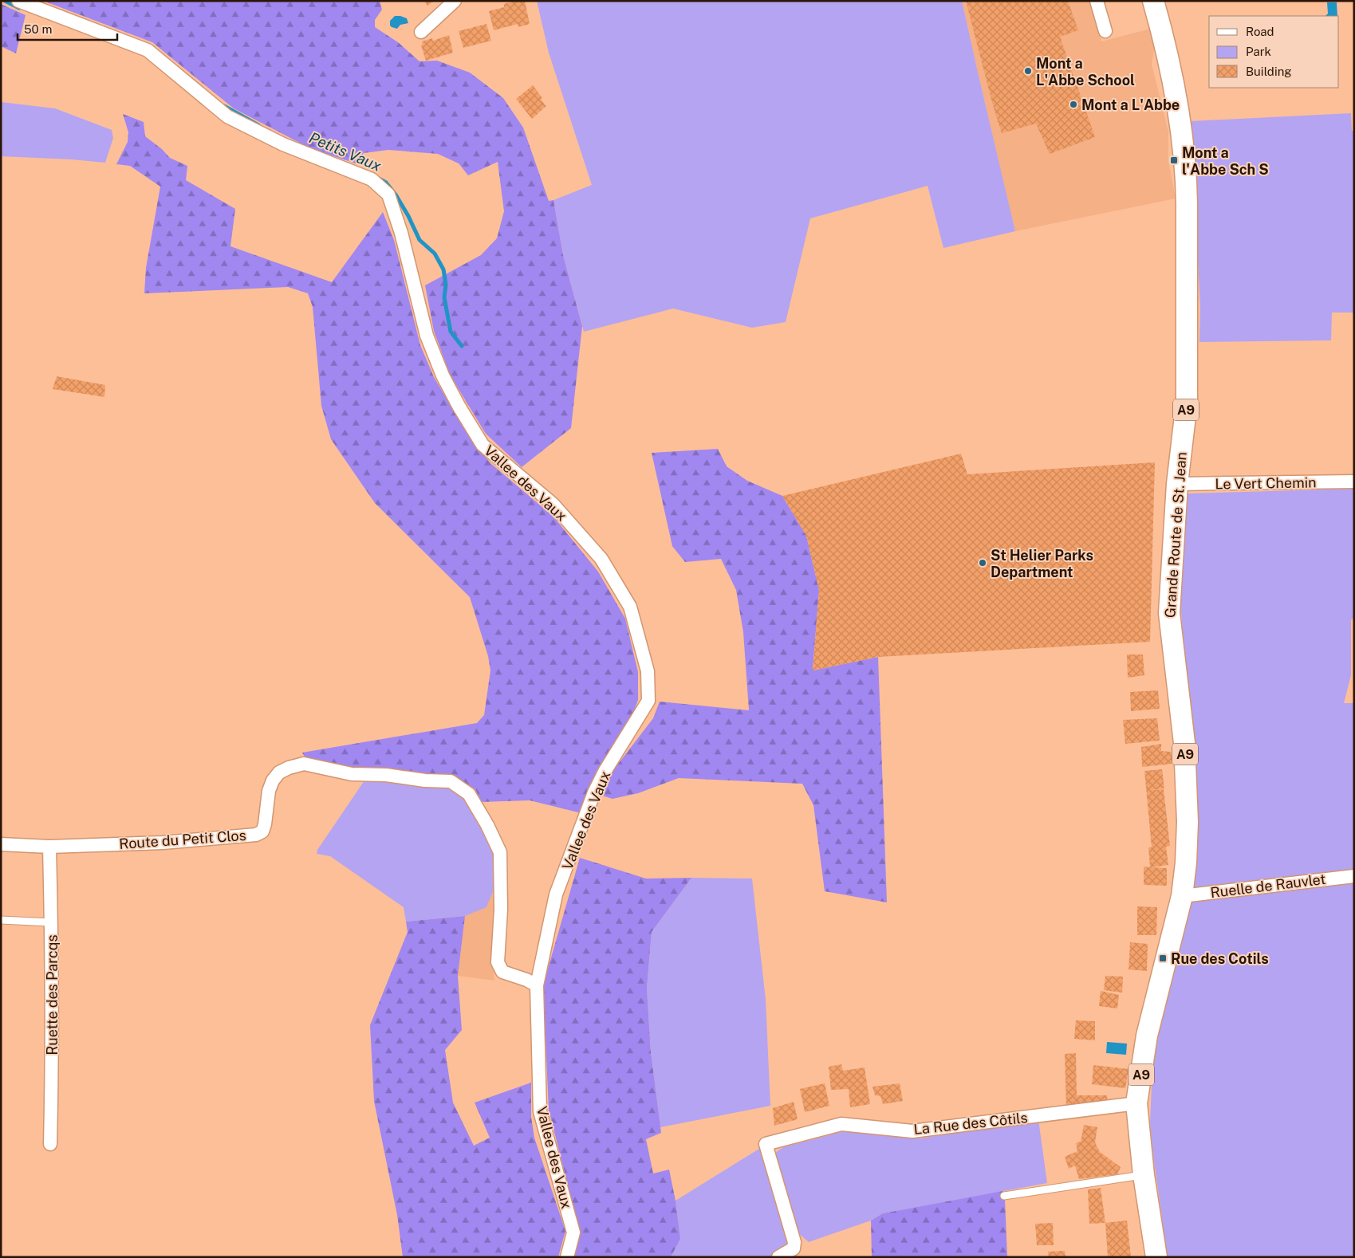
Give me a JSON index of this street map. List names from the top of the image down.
{
  "streets": {
    "main road": ["A9", "Grande Route de St. Jean"],
    "street": [
      "Vallee des Vaux",
      "Le Vert Chemin",
      "Route du Petit Clos",
      "Ruelle de Rauvlet",
      "Ruette des Parcqs",
      "La Rue des Côtils"
    ]
  },
  "crossings": [
    ["Vallee des Vaux", "Route du Petit Clos"],
    ["Le Vert Chemin", "Grande Route de St. Jean"],
    ["Grande Route de St. Jean", "Ruelle de Rauvlet"],
    ["Grande Route de St. Jean", "La Rue des Côtils"],
    ["Route du Petit Clos", "Ruette des Parcqs"]
  ],
  "water": ["Petits Vaux"],
  "places": {
    "other": ["Mont a L'Abbe School", "Mont a L'Abbe", "St Helier Parks Department"],
    "transit": ["Mont a l'Abbe Sch S", "Rue des Cotils"]
  },
  "legend": ["Road", "Park", "Building"],
  "scale_bar": "50 m"
}
